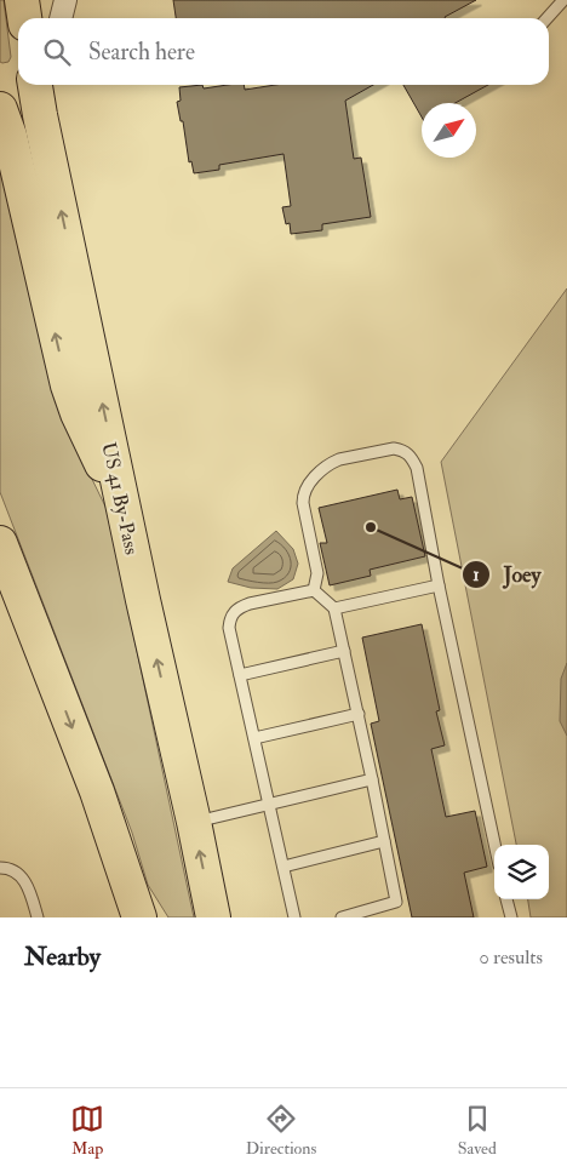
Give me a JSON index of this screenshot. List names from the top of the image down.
{
  "streets": {
    "main road": ["US 41 By-Pass"]
  },
  "places": ["Joey"],
  "north": "top right",
  "page": {
    "search": "Search here",
    "heading": ["Nearby", "0 results"],
    "nav": ["Map", "Directions", "Saved"]
  }
}
